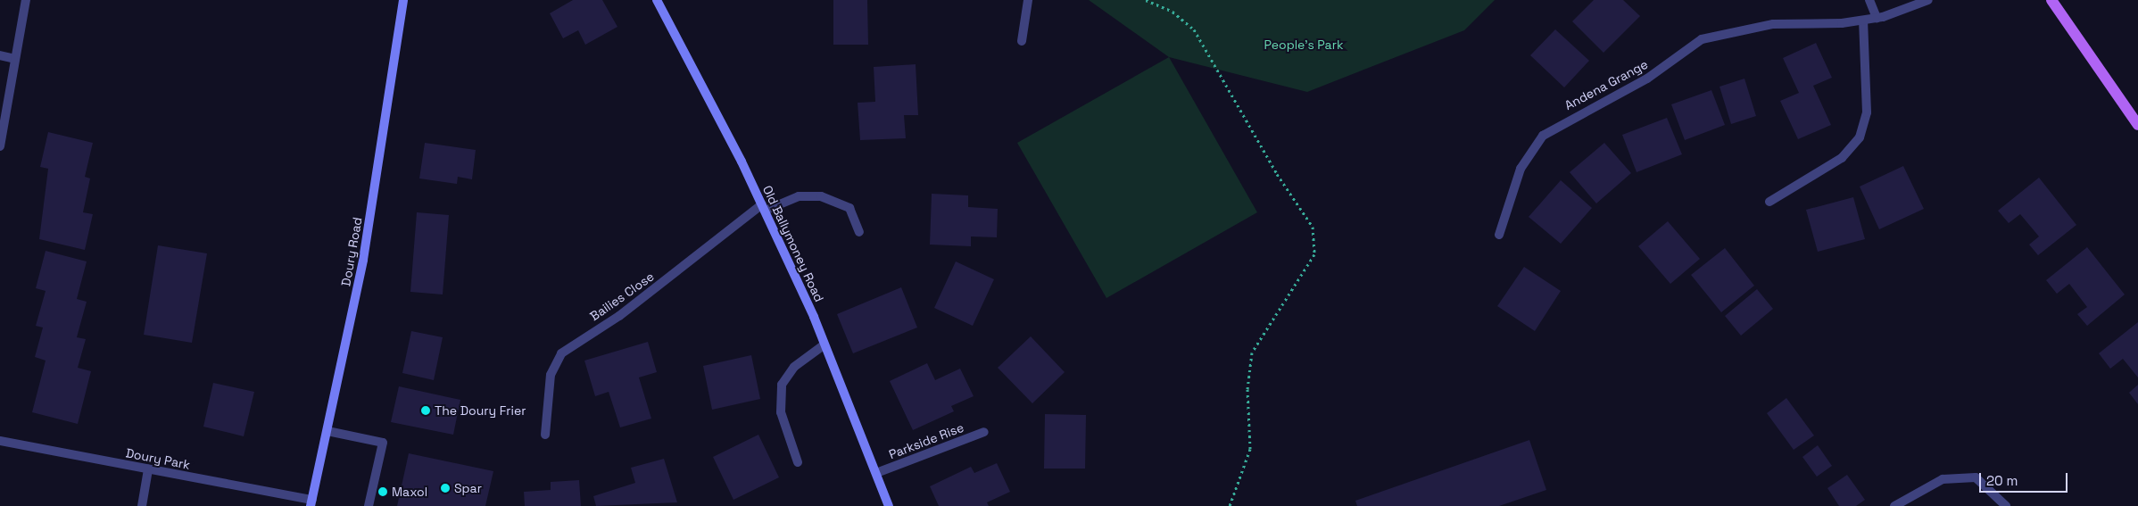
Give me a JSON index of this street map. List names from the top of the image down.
{
  "streets": {
    "street": [
      "Andena Grange",
      "Old Ballymoney Road",
      "Doury Road",
      "Bailies Close",
      "Parkside Rise",
      "Doury Park"
    ]
  },
  "crossings": [
    ["Old Ballymoney Road", "Bailies Close"],
    ["Old Ballymoney Road", "Parkside Rise"],
    ["Doury Road", "Doury Park"]
  ],
  "parks": ["People's Park"],
  "places": ["The Doury Frier", "Spar", "Maxol"],
  "scale_bar": "20 m"
}
